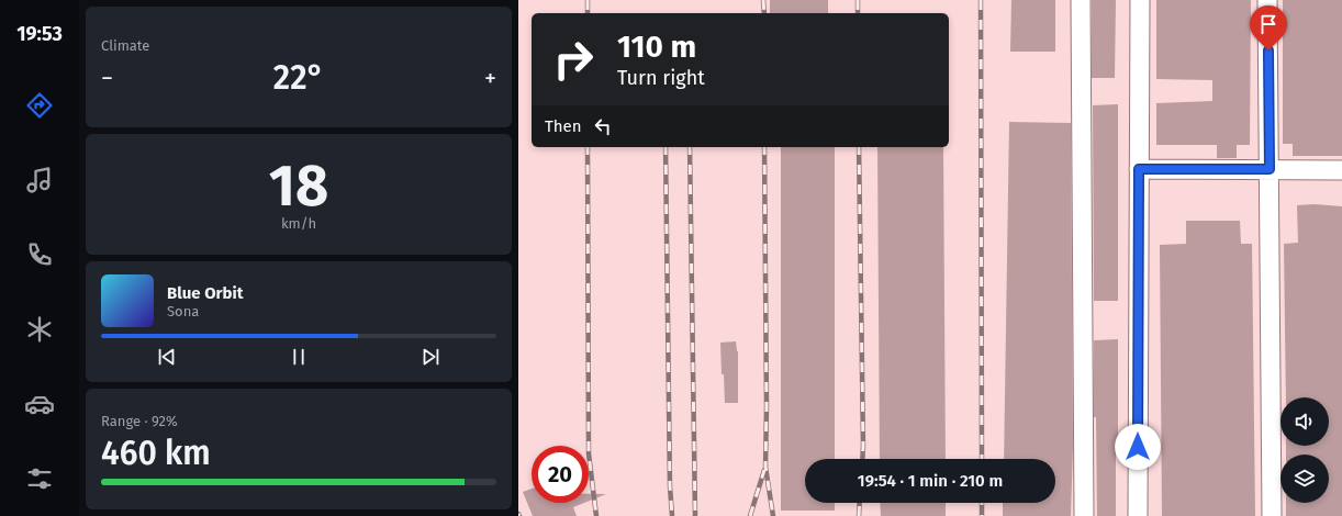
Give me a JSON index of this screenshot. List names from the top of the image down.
{
  "page": {
    "tabs": "19:53",
    "tile": [
      "Climate",
      ["18", "km/h"],
      ["Range · 92%", "460 km"]
    ],
    "turn": ["110 m", "Turn right"],
    "heat": ["−", "22°", "+"],
    "then": "Then",
    "song": ["Blue Orbit", "Sona"],
    "limit": "20",
    "trip": "19:54 · 1 min · 210 m"
  }
}
